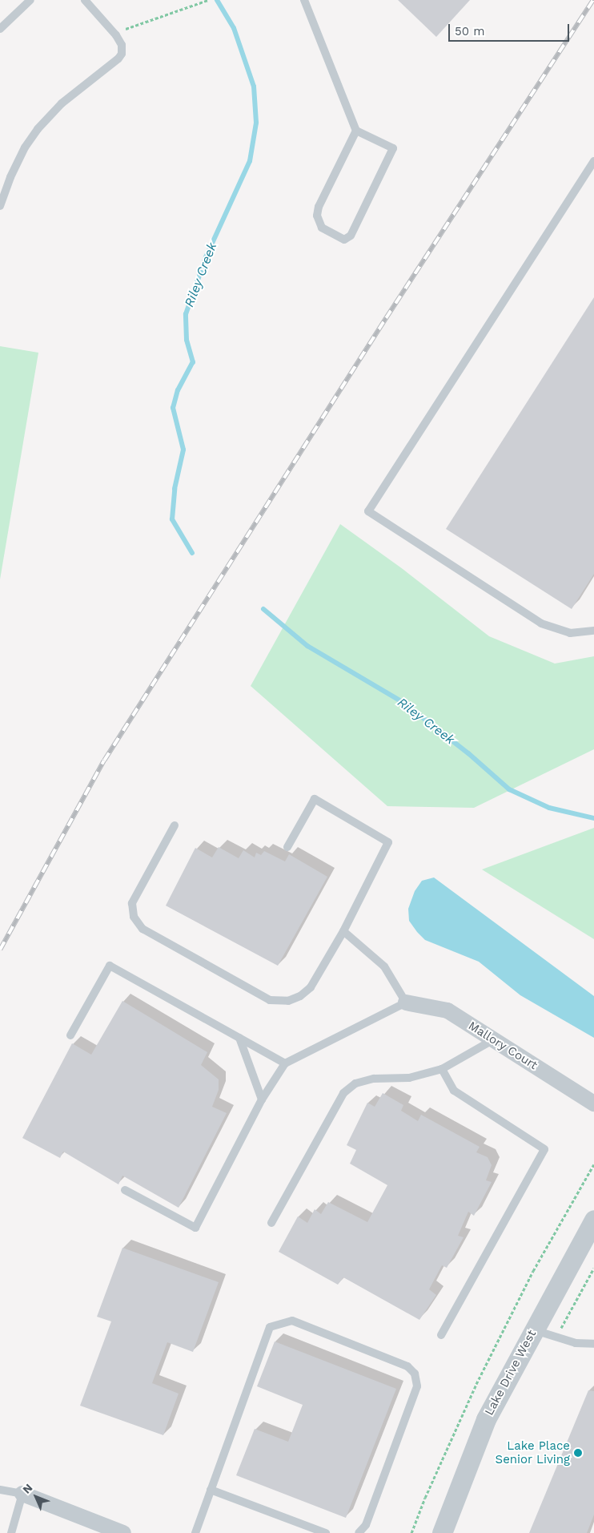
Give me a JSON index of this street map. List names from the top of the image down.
{
  "streets": {
    "street": ["Mallory Court", "Lake Drive West"]
  },
  "water": ["Riley Creek"],
  "places": ["Lake Place Senior Living"],
  "scale_bar": "50 m",
  "north": "top left"
}
